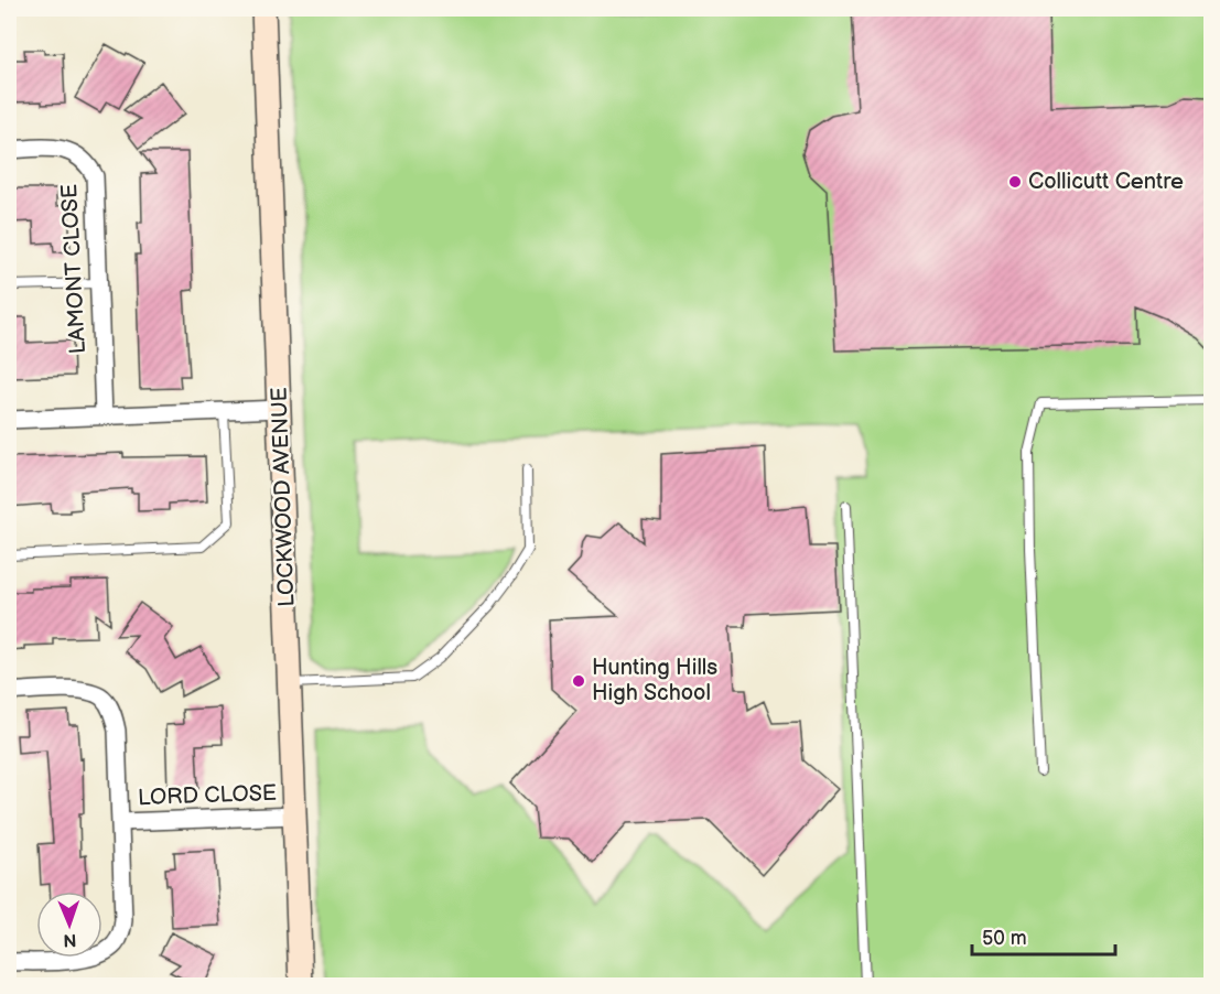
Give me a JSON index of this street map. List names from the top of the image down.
{
  "streets": {
    "street": ["LAMONT CLOSE", "LOCKWOOD AVENUE", "LORD CLOSE"]
  },
  "crossings": [
    ["LOCKWOOD AVENUE", "LORD CLOSE"]
  ],
  "places": ["Collicutt Centre", "Hunting Hills High School"],
  "scale_bar": "50 m",
  "north": "bottom"
}
